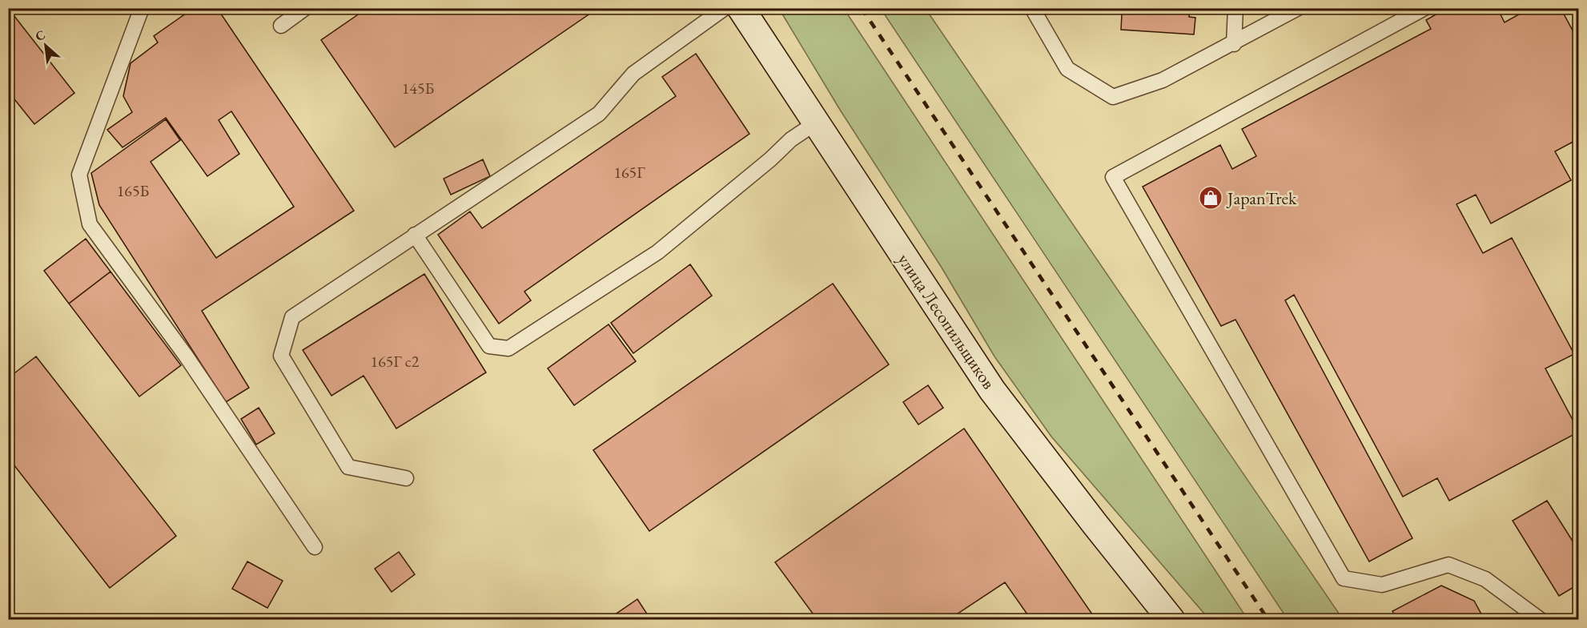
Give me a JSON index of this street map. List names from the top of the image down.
{
  "streets": {
    "main road": ["улица Лесопильщиков"]
  },
  "places": {
    "shop": ["JapanTrek"]
  },
  "house_numbers": [
    "145Б",
    "165Г",
    "165Б",
    "165Г с2"
  ],
  "north": "top left"
}
